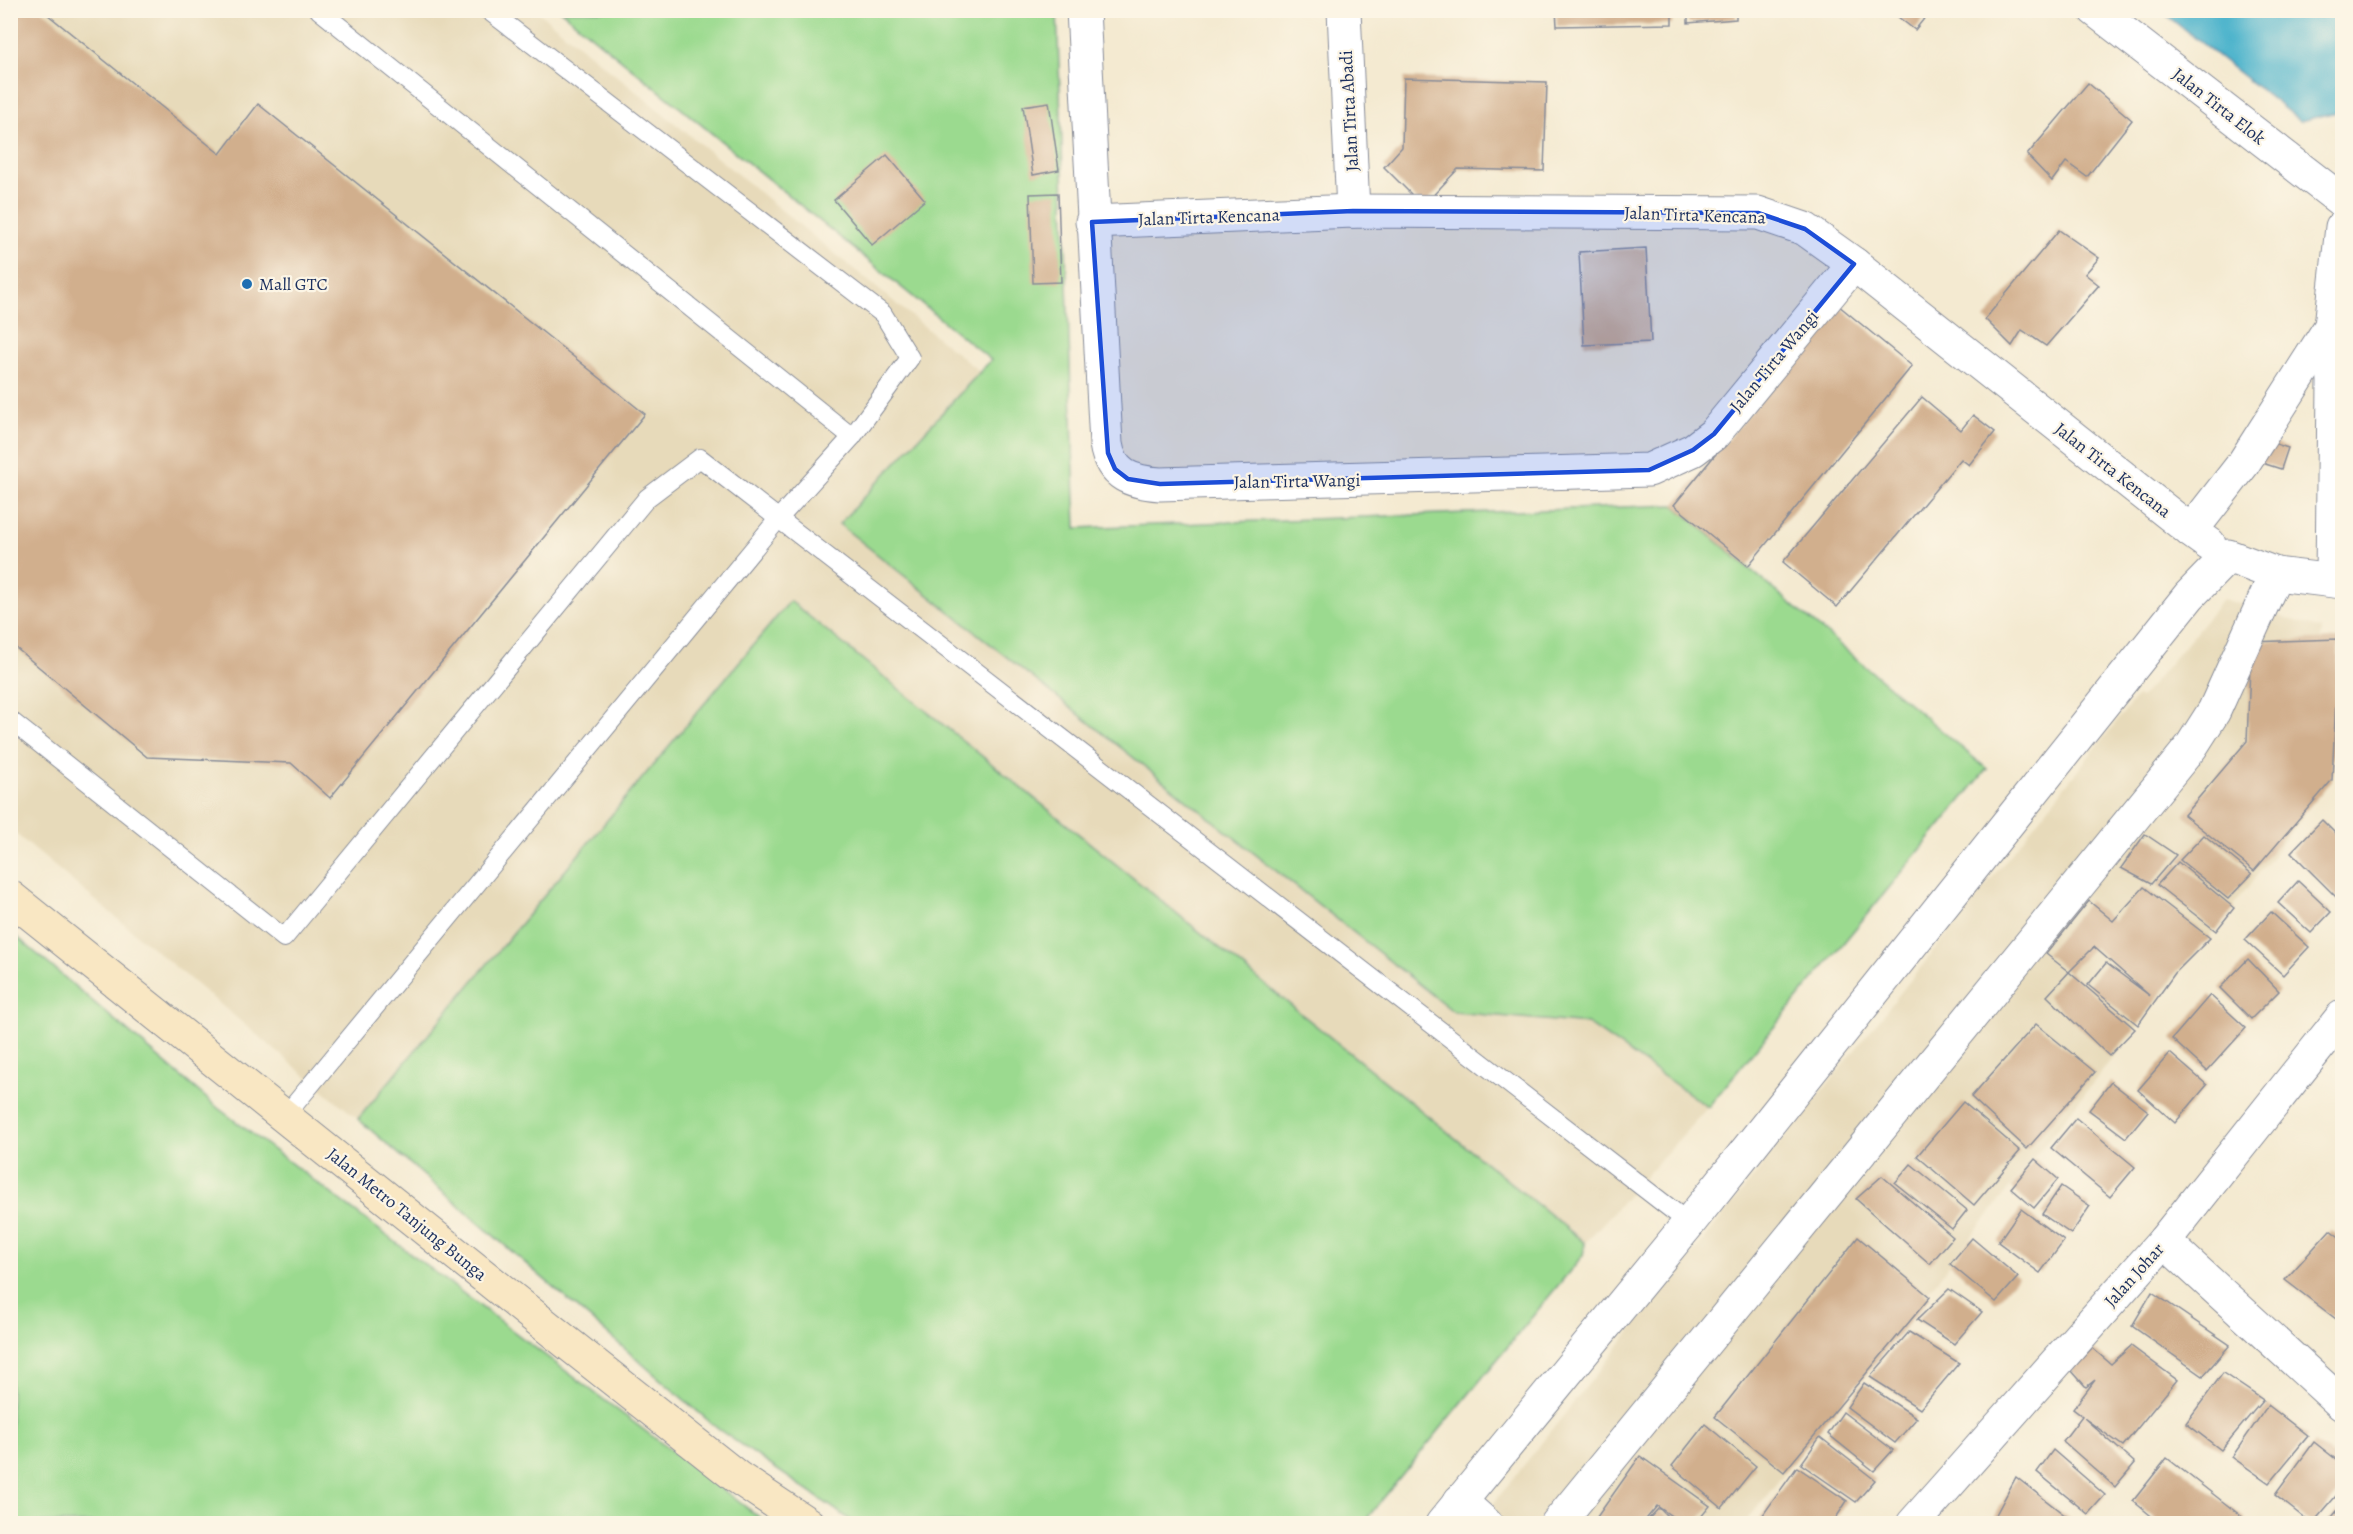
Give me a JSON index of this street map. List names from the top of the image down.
{
  "streets": {
    "main road": ["Jalan Metro Tanjung Bunga"],
    "street": [
      "Jalan Tirta Elok",
      "Jalan Tirta Abadi",
      "Jalan Tirta Kencana",
      "Jalan Tirta Wangi",
      "Jalan Johar"
    ]
  },
  "crossings": [
    ["Jalan Tirta Abadi", "Jalan Tirta Kencana"],
    ["Jalan Tirta Kencana", "Jalan Tirta Wangi"]
  ],
  "places": ["Mall GTC"]
}
